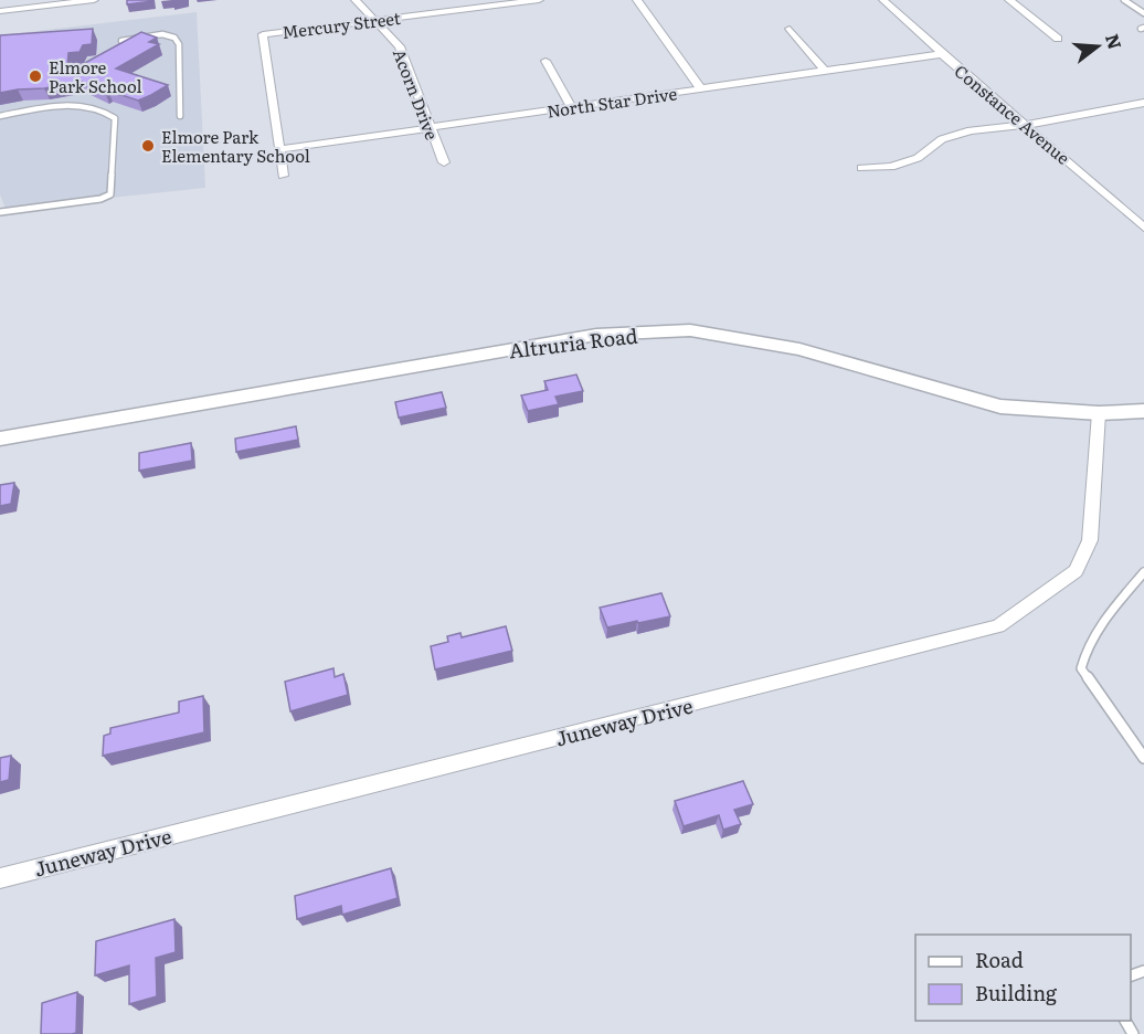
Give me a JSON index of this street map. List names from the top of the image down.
{
  "streets": {
    "street": [
      "Mercury Street",
      "Acorn Drive",
      "North Star Drive",
      "Constance Avenue",
      "Altruria Road",
      "Juneway Drive"
    ]
  },
  "crossings": [
    ["Mercury Street", "Acorn Drive"],
    ["Mercury Street", "North Star Drive"],
    ["Acorn Drive", "North Star Drive"],
    ["North Star Drive", "Constance Avenue"],
    ["Altruria Road", "Juneway Drive"]
  ],
  "places": ["Elmore Park School", "Elmore Park Elementary School"],
  "legend": ["Road", "Building"],
  "north": "right"
}
